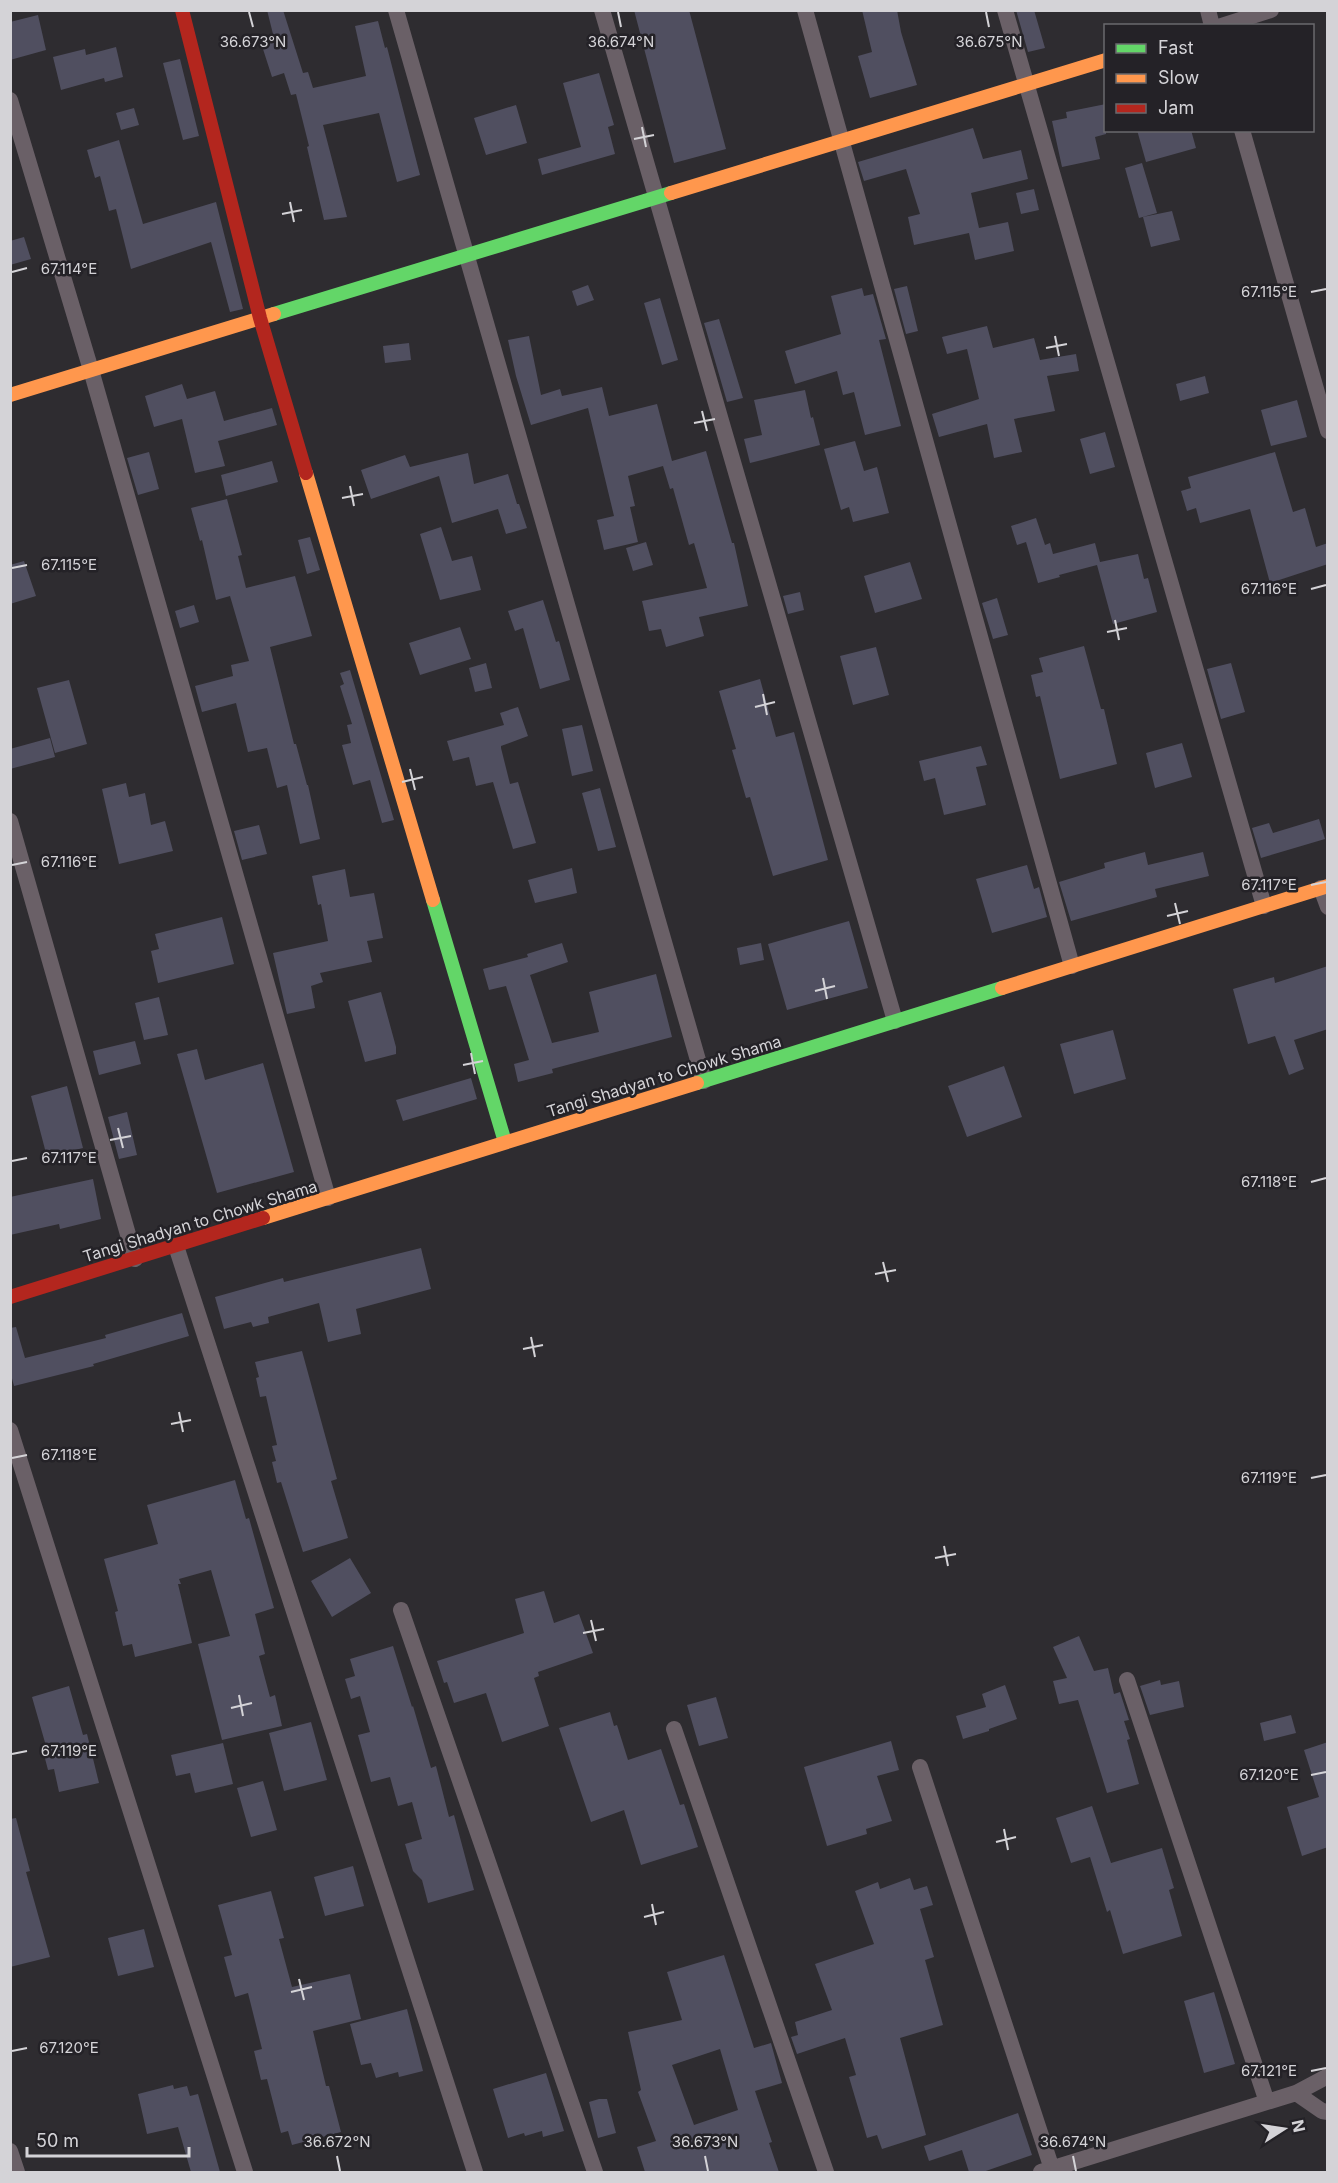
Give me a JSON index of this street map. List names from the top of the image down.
{
  "streets": {
    "street": ["Tangi Shadyan to Chowk Shama"]
  },
  "legend": ["Fast", "Slow", "Jam"],
  "scale_bar": "50 m",
  "north": "right",
  "coordinates": [
    "36.673°N",
    "36.674°N",
    "36.675°N",
    "67.114°E",
    "67.115°E",
    "67.116°E",
    "67.117°E",
    "67.118°E",
    "67.119°E",
    "67.120°E",
    "67.121°E",
    "36.672°N"
  ]
}
